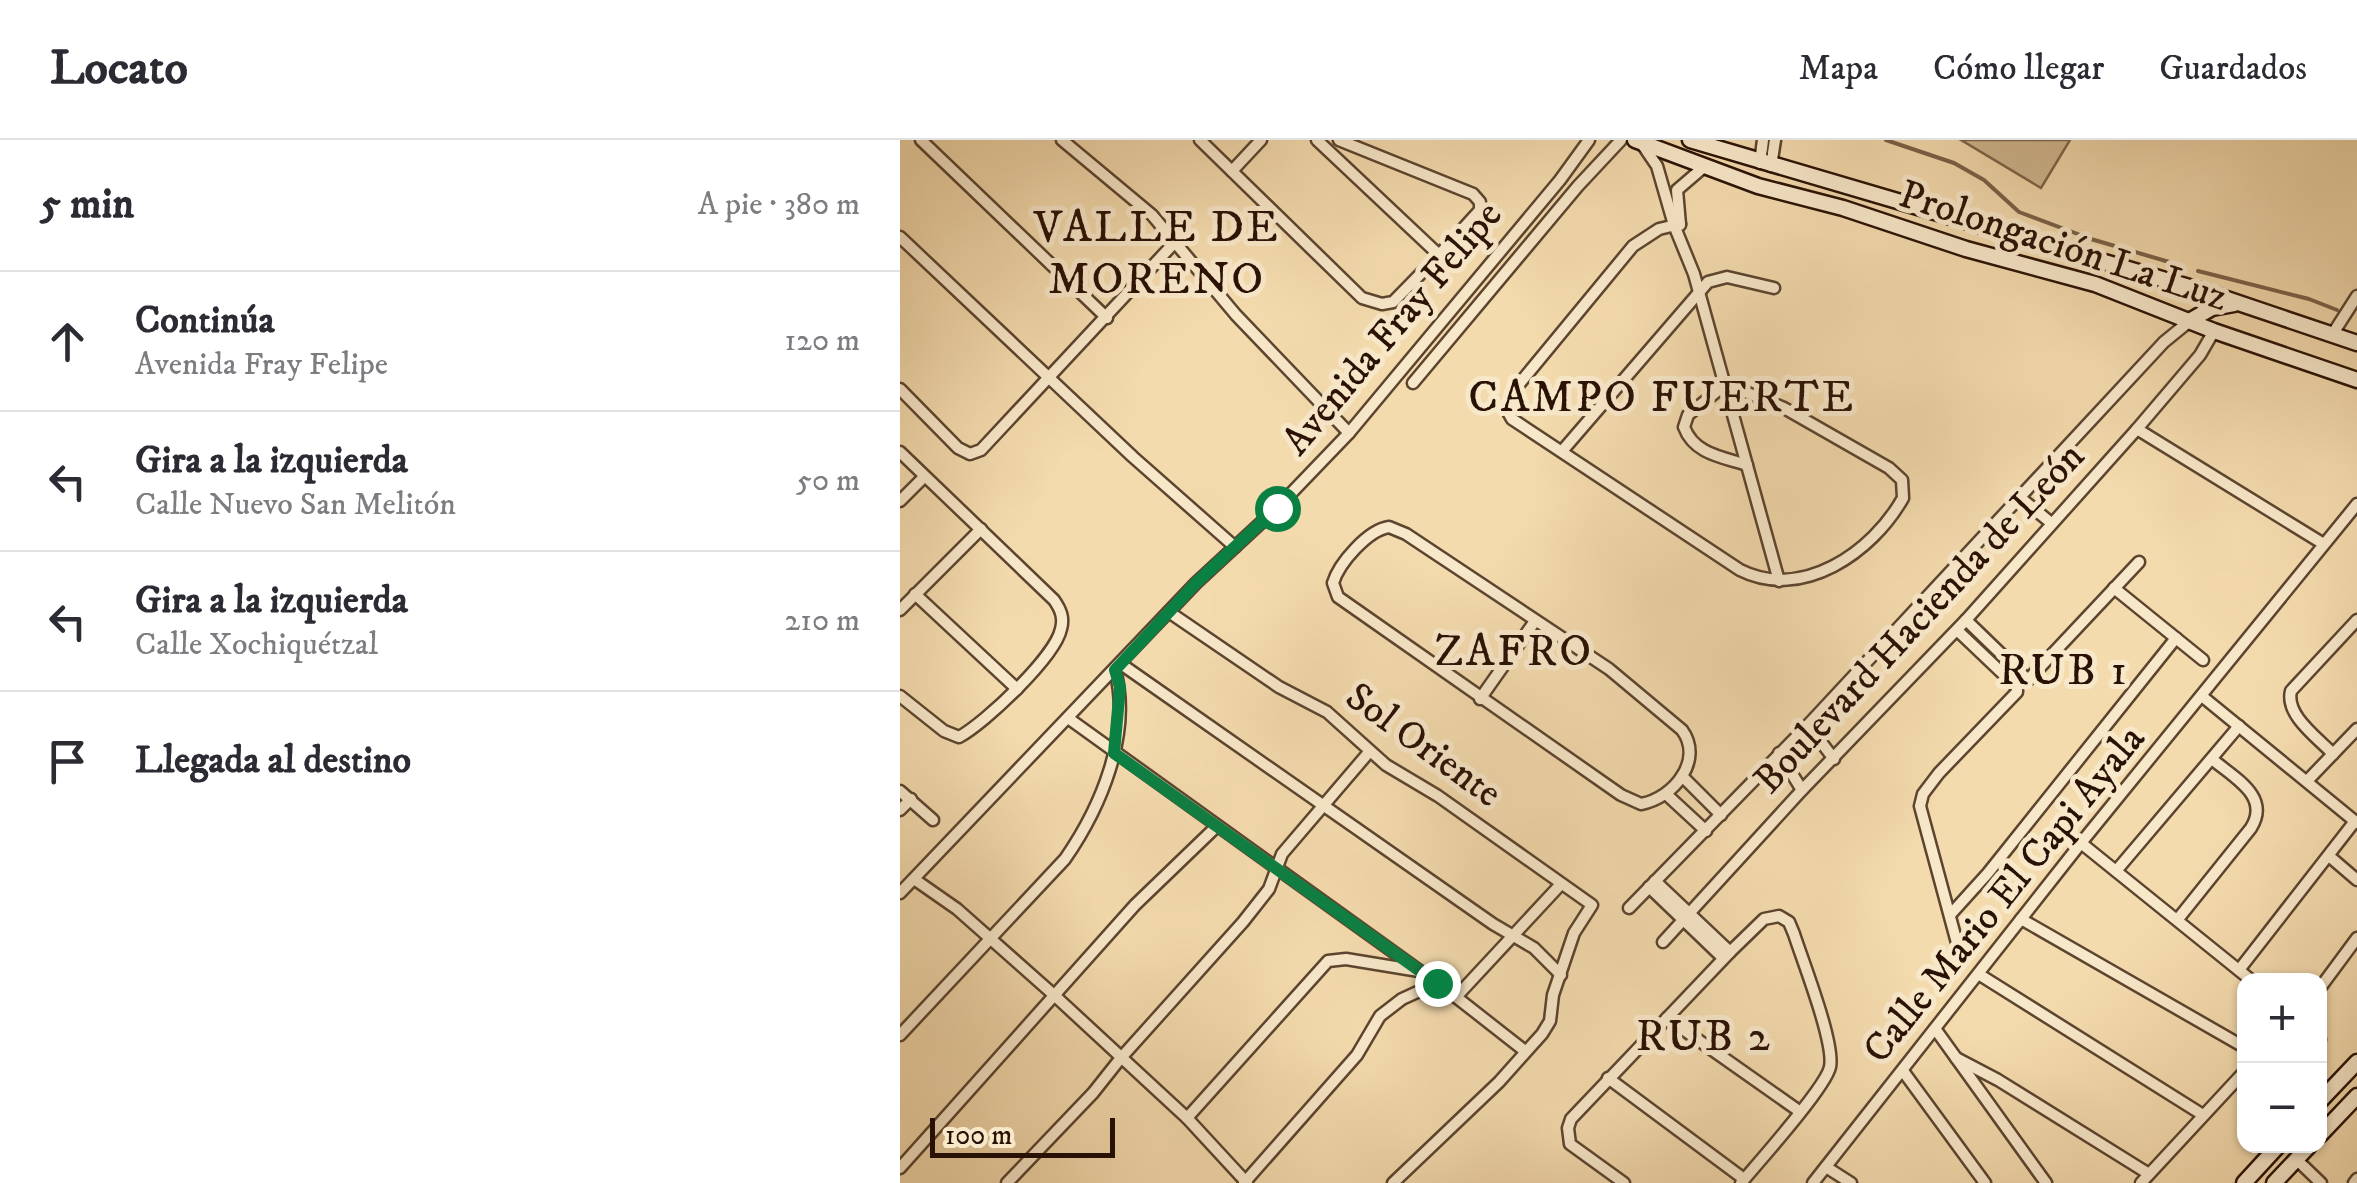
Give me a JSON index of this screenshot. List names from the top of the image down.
{
  "streets": {
    "main road": ["Prolongación La Luz"],
    "street": [
      "Avenida Fray Felipe",
      "Boulevard Hacienda de León",
      "Sol Oriente",
      "Calle Mario El Capi Ayala"
    ]
  },
  "crossings": [
    ["Prolongación La Luz", "Boulevard Hacienda de León"],
    ["Avenida Fray Felipe", "Sol Oriente"]
  ],
  "districts": [
    "VALLE DE MORENO",
    "CAMPO FUERTE",
    "ZAFRO",
    "RUB 1",
    "RUB 2"
  ],
  "scale_bar": "100 m",
  "page": {
    "header": "Locato",
    "nav": ["Mapa", "Cómo llegar", "Guardados"],
    "heading": ["5 min", "A pie · 380 m"],
    "list": [
      ["Continúa", "Avenida Fray Felipe", "120 m"],
      ["Gira a la izquierda", "Calle Nuevo San Melitón", "50 m"],
      ["Gira a la izquierda", "Calle Xochiquétzal", "210 m"],
      "Llegada al destino"
    ],
    "map_buttons": ["+", "−"],
    "scale": "100 m"
  }
}
